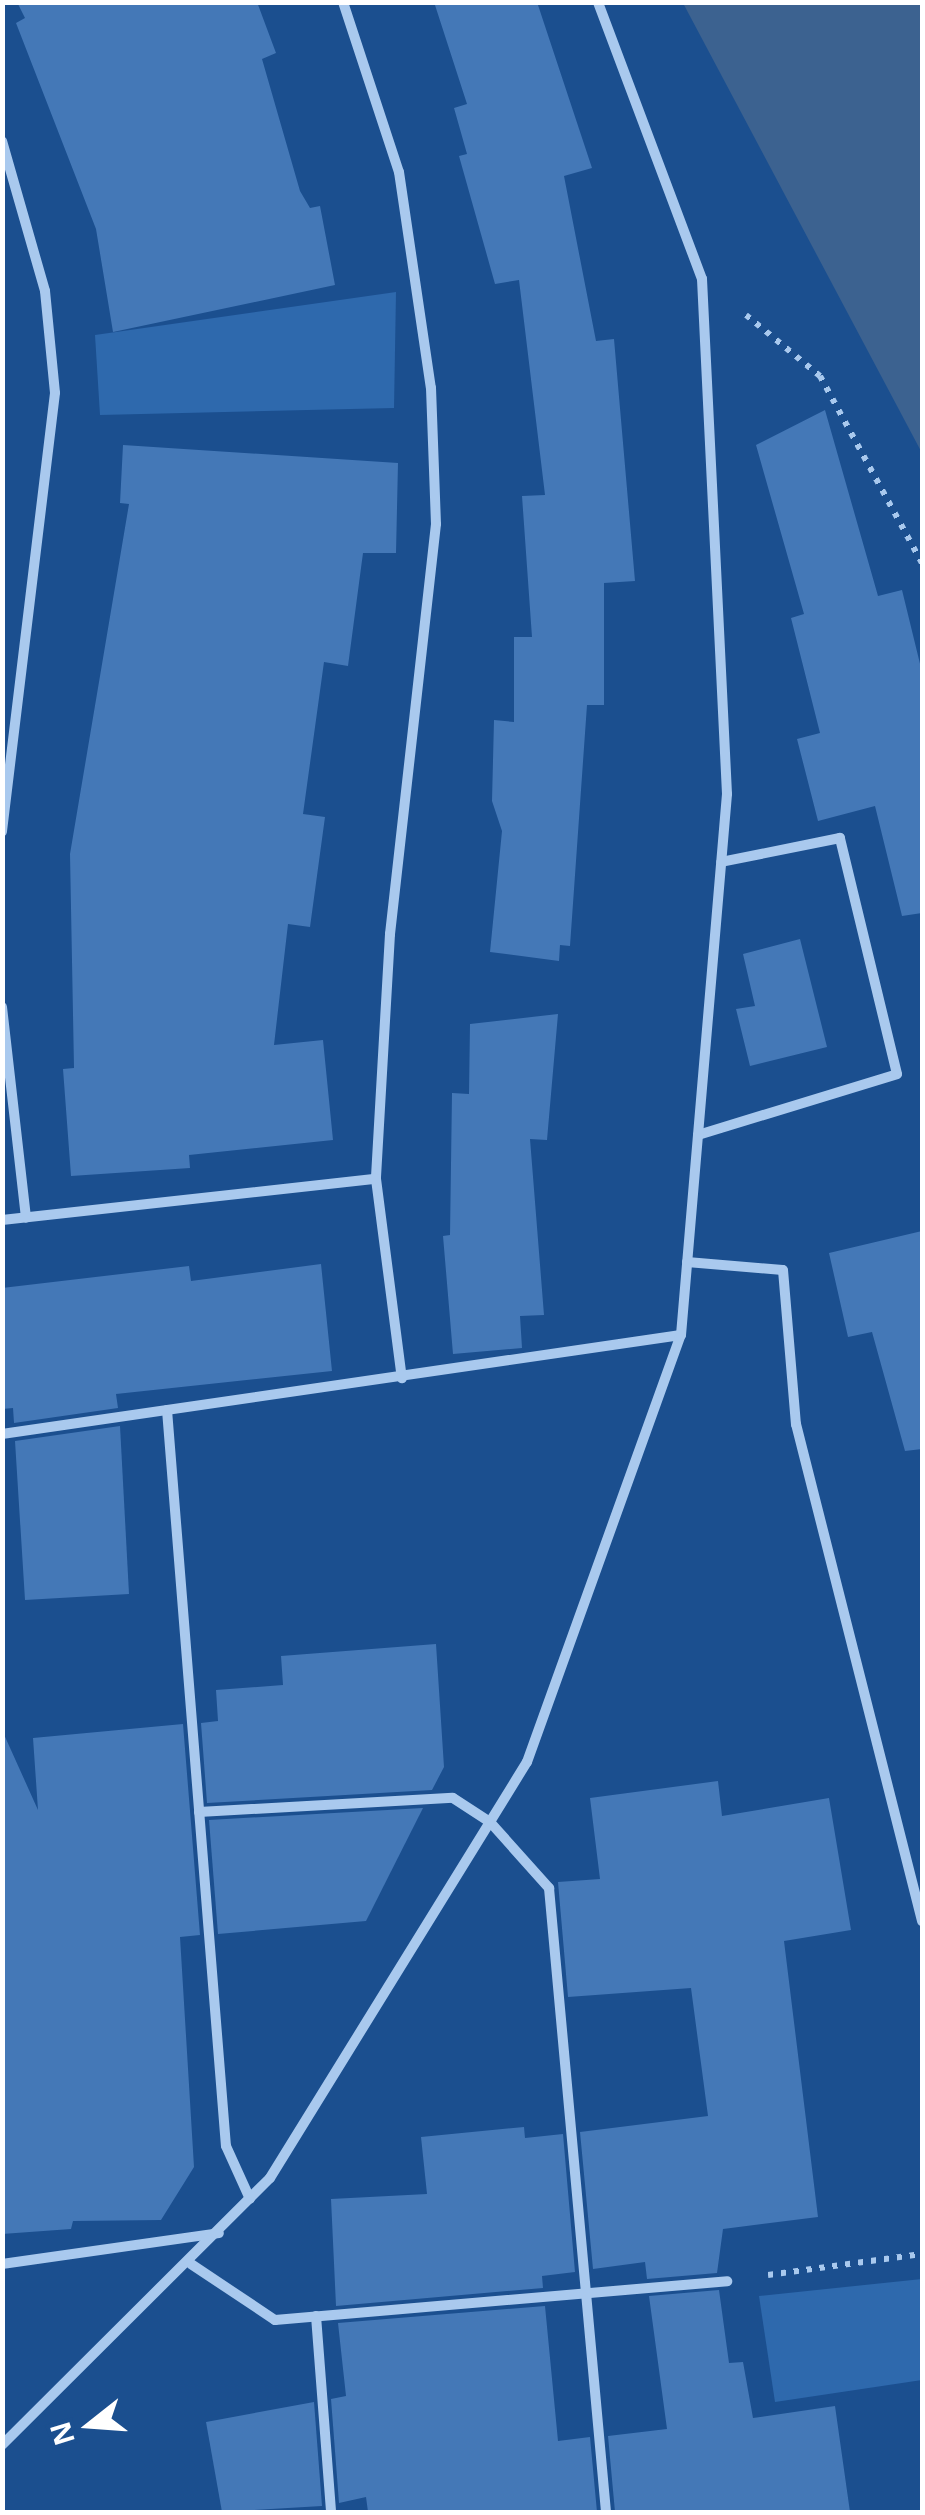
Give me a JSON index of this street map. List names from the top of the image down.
{
  "north": "left"
}
